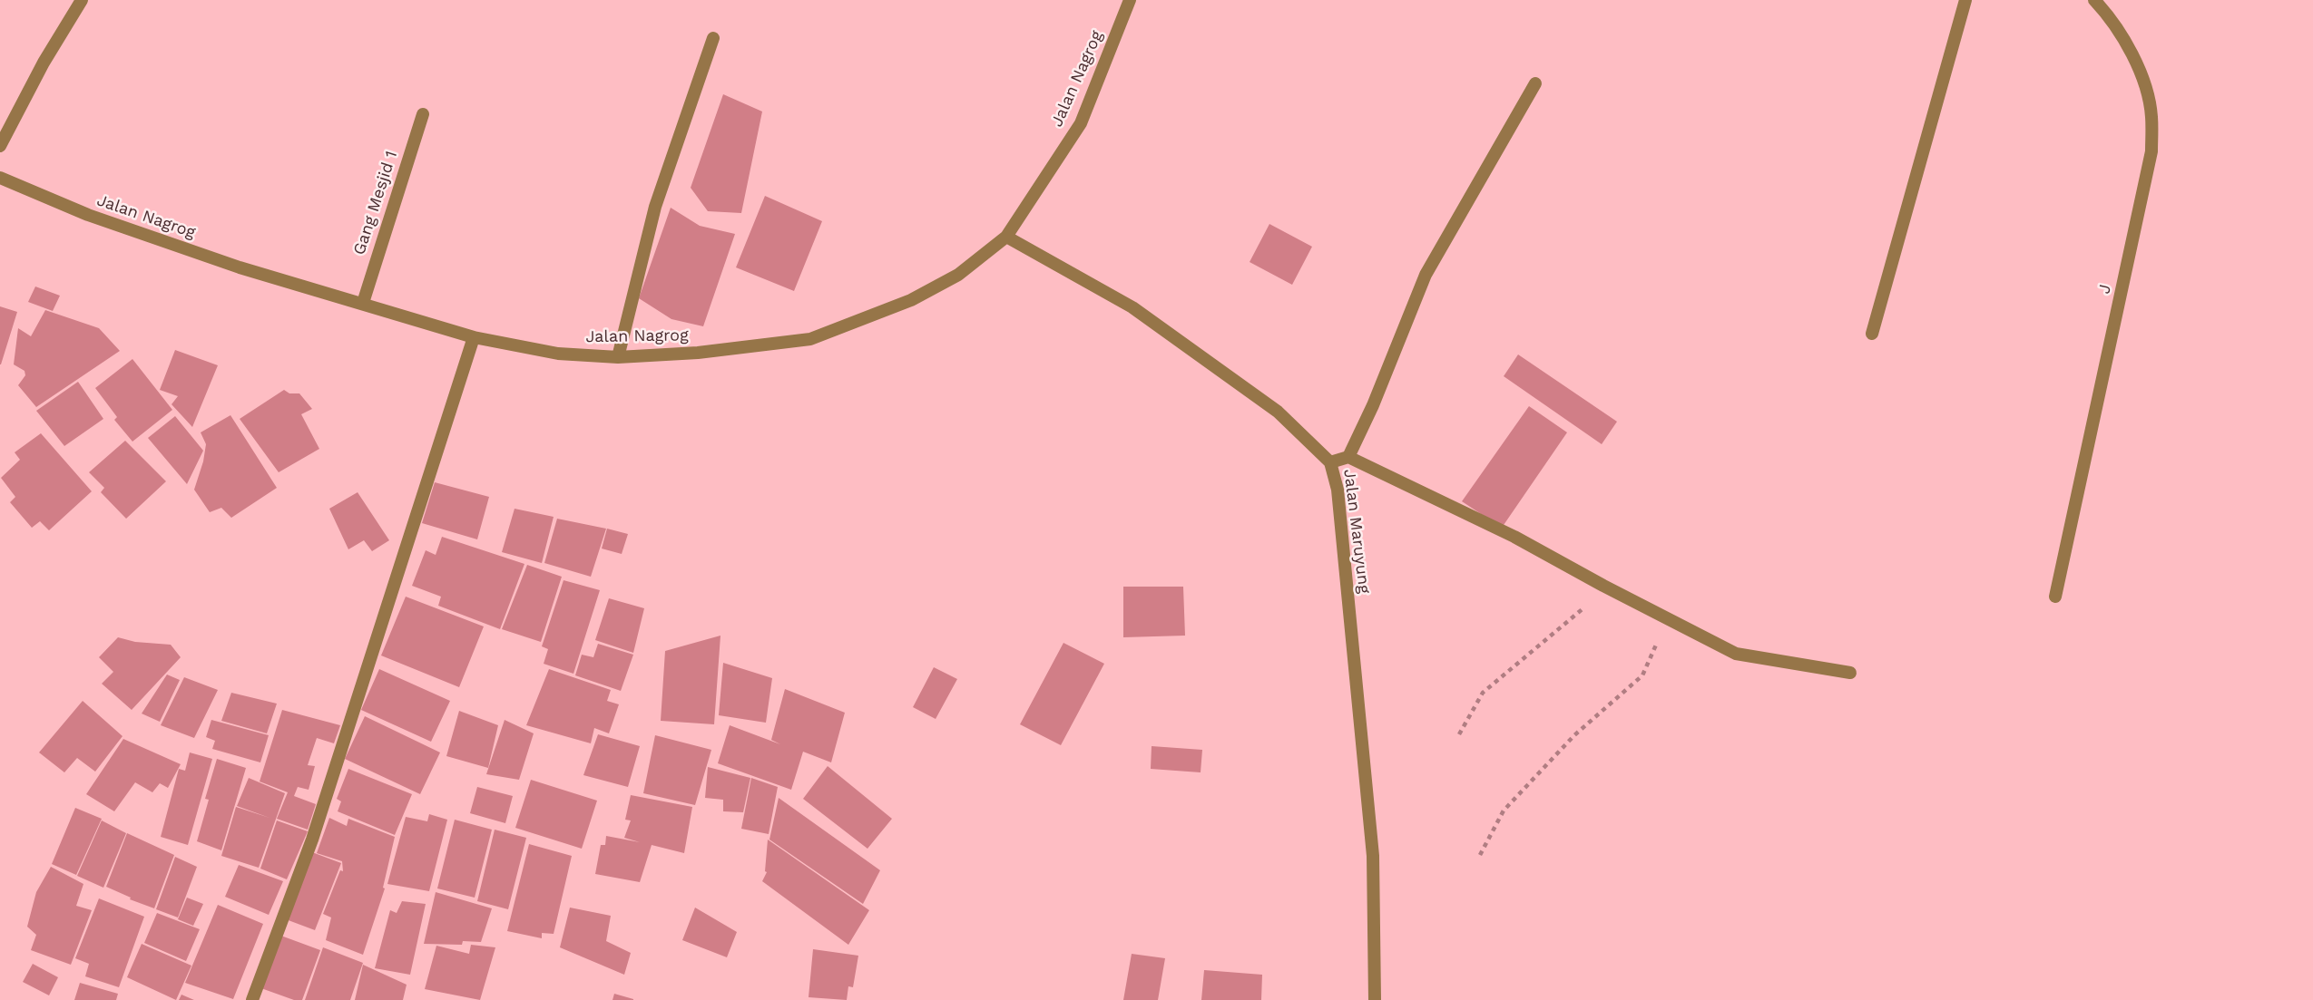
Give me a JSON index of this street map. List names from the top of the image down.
{
  "streets": {
    "street": [
      "Jalan Nagrog",
      "Gang Mesjid 1",
      "J",
      "Jalan Maruyung"
    ]
  },
  "crossings": [
    ["Jalan Nagrog", "Gang Mesjid 1"],
    ["Jalan Nagrog", "Jalan Maruyung"]
  ]
}
